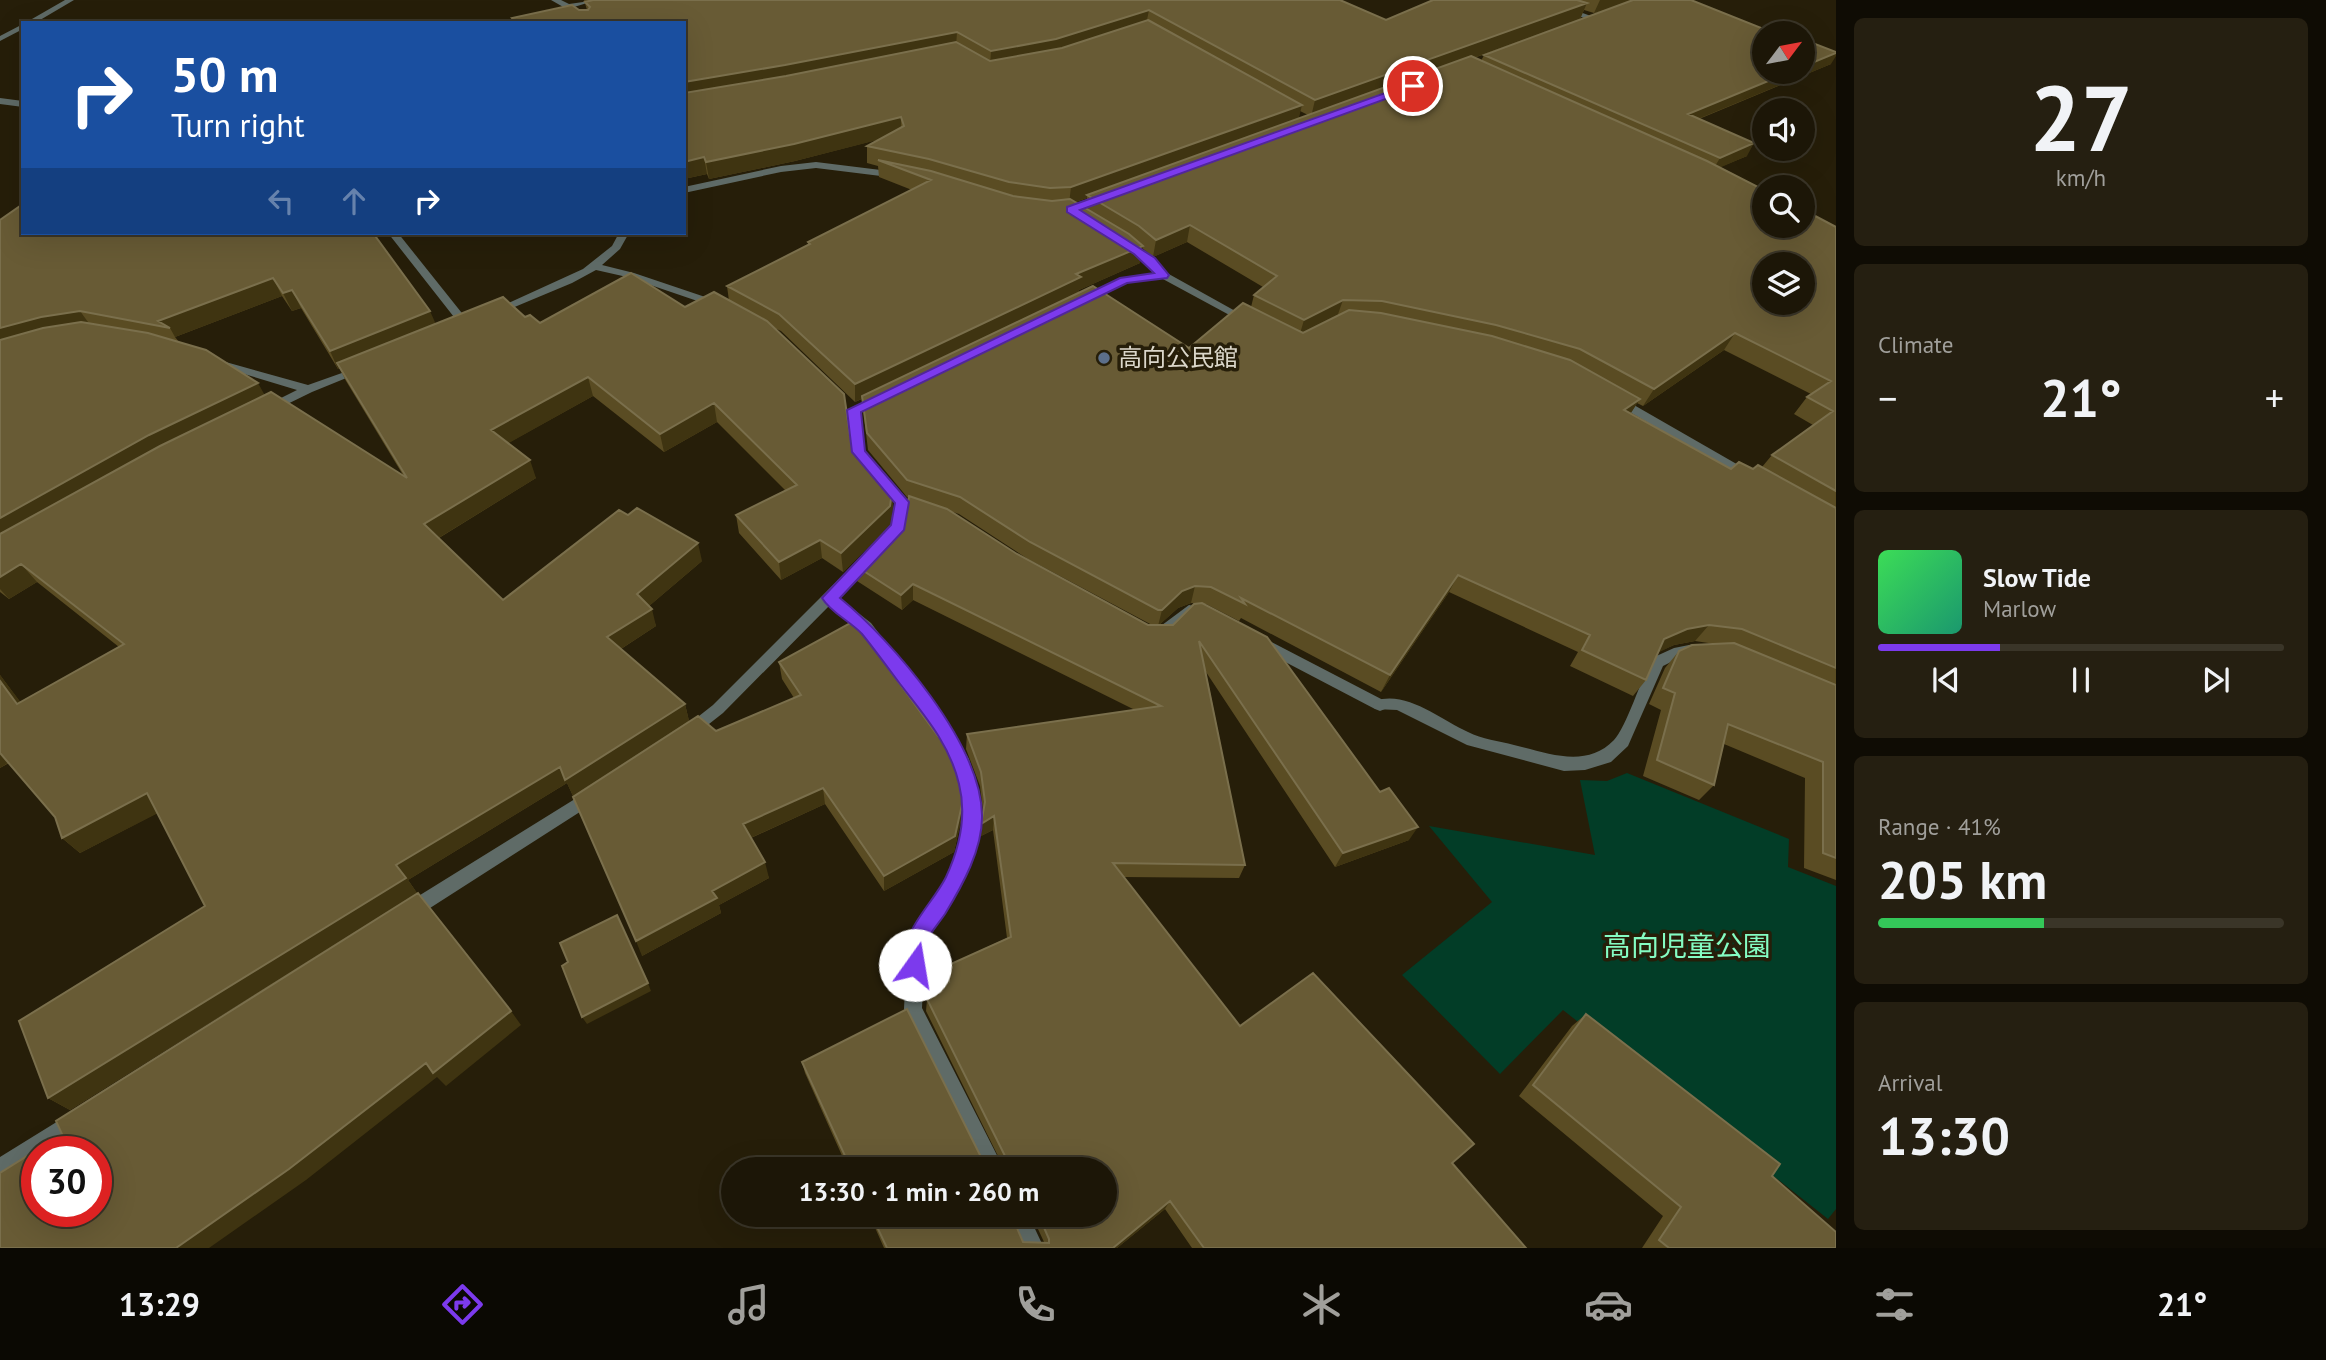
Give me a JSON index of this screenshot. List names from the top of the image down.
{
  "parks": ["高向児童公園"],
  "places": ["高向公民館"],
  "north": "top right",
  "page": {
    "tile": [
      ["27", "km/h"],
      "Climate",
      ["Range · 41%", "205 km"],
      ["Arrival", "13:30"]
    ],
    "turn": ["50 m", "Turn right"],
    "heat": ["−", "21°", "+"],
    "song": ["Slow Tide", "Marlow"],
    "limit": "30",
    "trip": "13:30 · 1 min · 260 m",
    "tabs": ["13:29", "21°"]
  }
}
